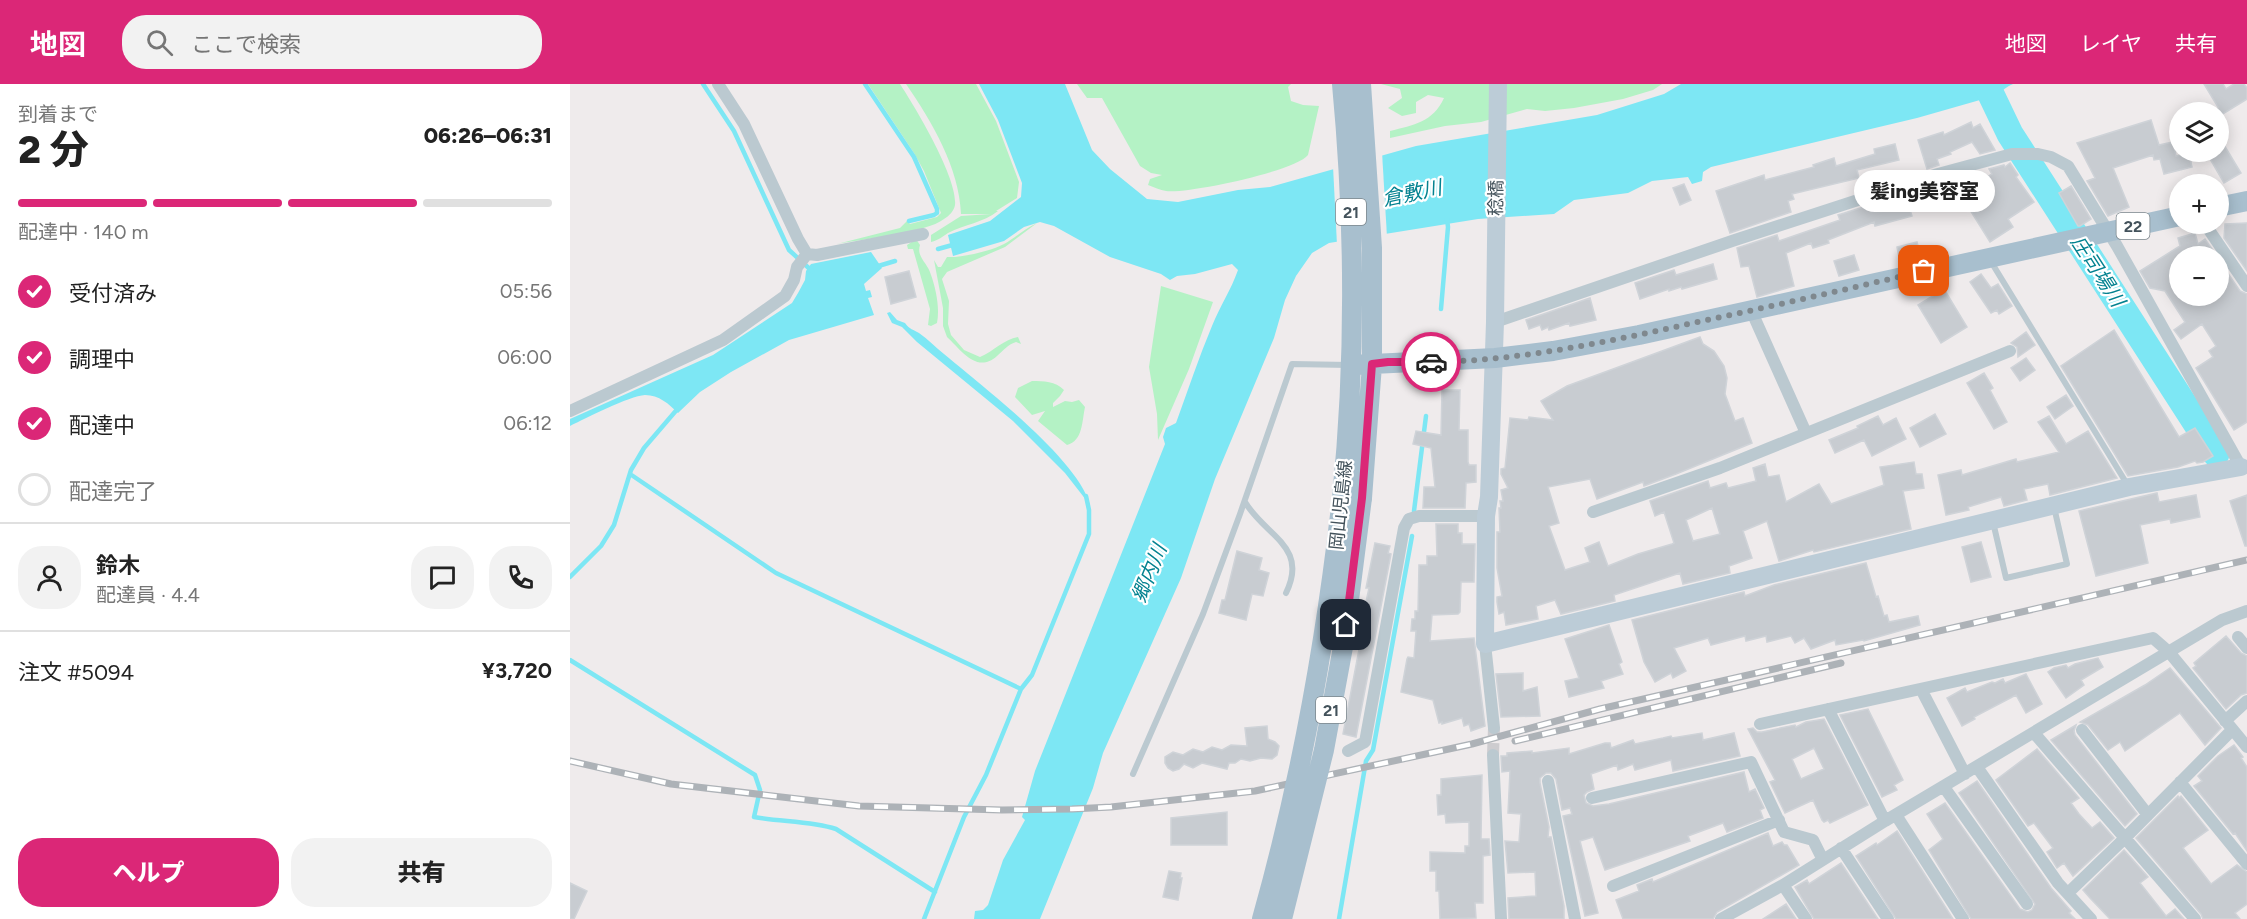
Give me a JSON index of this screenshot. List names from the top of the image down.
{
  "streets": {
    "main road": ["21", "22", "岡山児島線"],
    "street": ["稔橋"]
  },
  "crossings": [
    ["稔橋", "22"],
    ["22", "岡山児島線"]
  ],
  "water": ["倉敷川", "庄司場川", "郷内川"],
  "places": ["髪ing美容室"],
  "page": {
    "header": "地図",
    "search": "ここで検索",
    "nav": ["地図", "レイヤ", "共有"],
    "heading": ["2 分", "到着まで", "06:26–06:31"],
    "panel": [
      "鈴木",
      "配達員 · 4.4",
      "注文 #5094",
      "¥3,720"
    ],
    "map_buttons": ["+", "−"],
    "bubble": "髪ing美容室",
    "bar": "配達中 · 140 m",
    "list": [
      ["受付済み", "05:56"],
      ["調理中", "06:00"],
      ["配達中", "06:12"],
      "配達完了"
    ],
    "buttons": ["ヘルプ", "共有"]
  }
}
